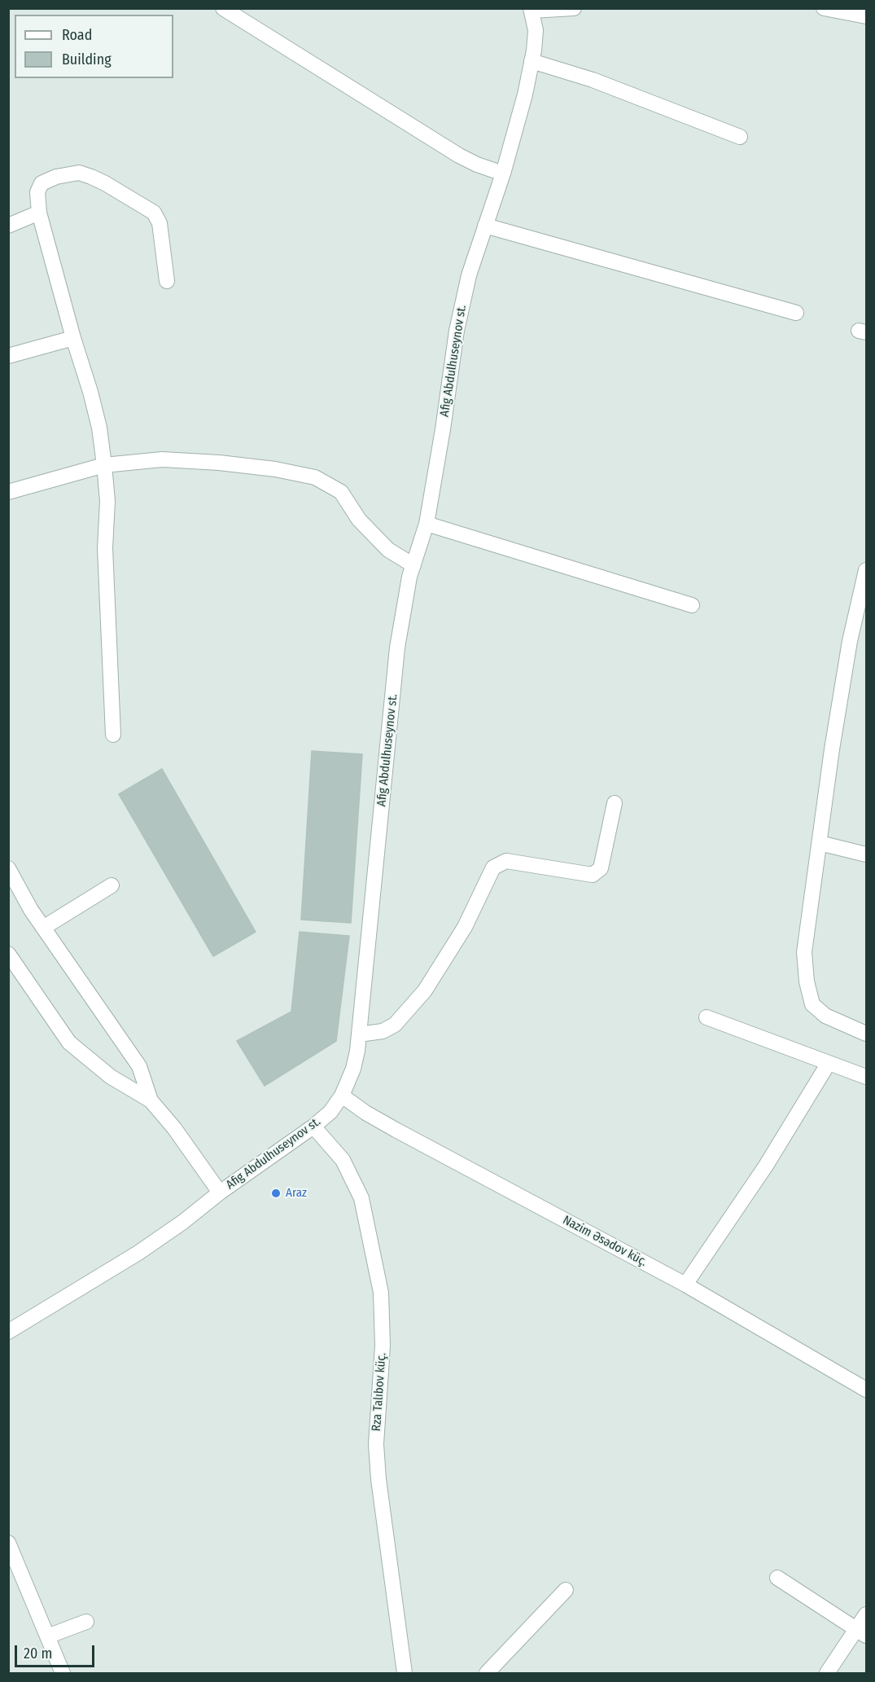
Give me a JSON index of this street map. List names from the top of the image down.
{
  "streets": {
    "street": ["Afig Abdulhuseynov st.", "Nazim Əsədov küç.", "Rza Talıbov küç."]
  },
  "crossings": [
    ["Afig Abdulhuseynov st.", "Nazim Əsədov küç."],
    ["Afig Abdulhuseynov st.", "Rza Talıbov küç."]
  ],
  "places": ["Araz"],
  "legend": ["Road", "Building"],
  "scale_bar": "20 m"
}
